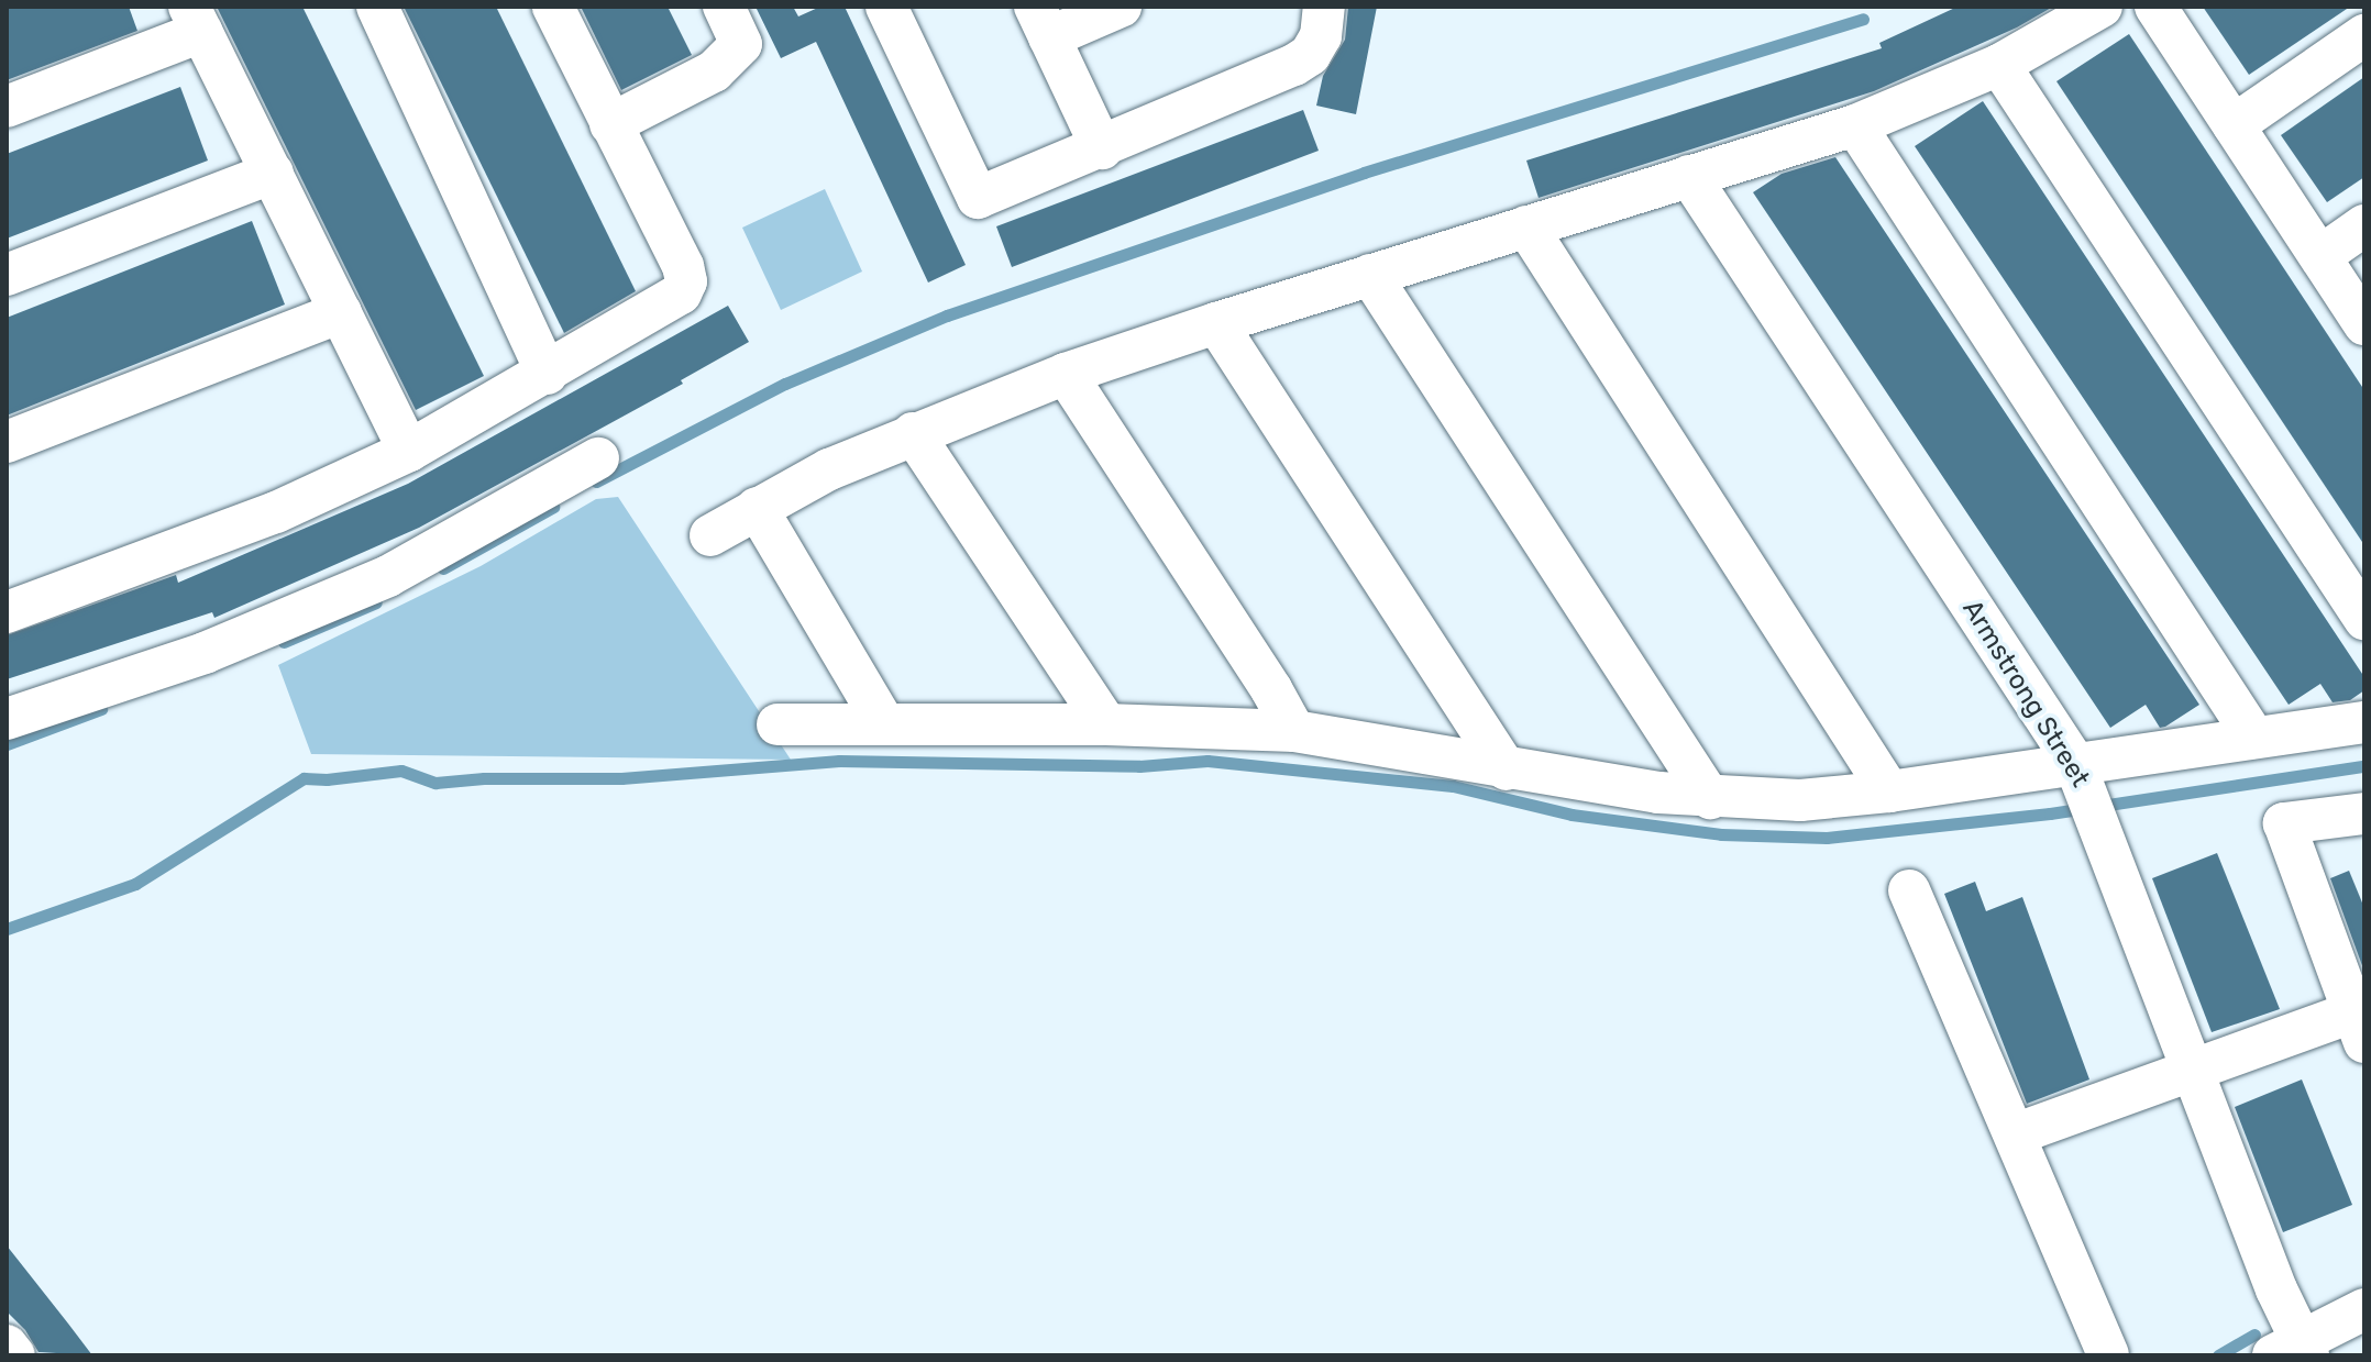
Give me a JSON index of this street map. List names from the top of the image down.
{
  "streets": {
    "street": ["Armstrong Street"]
  }
}
